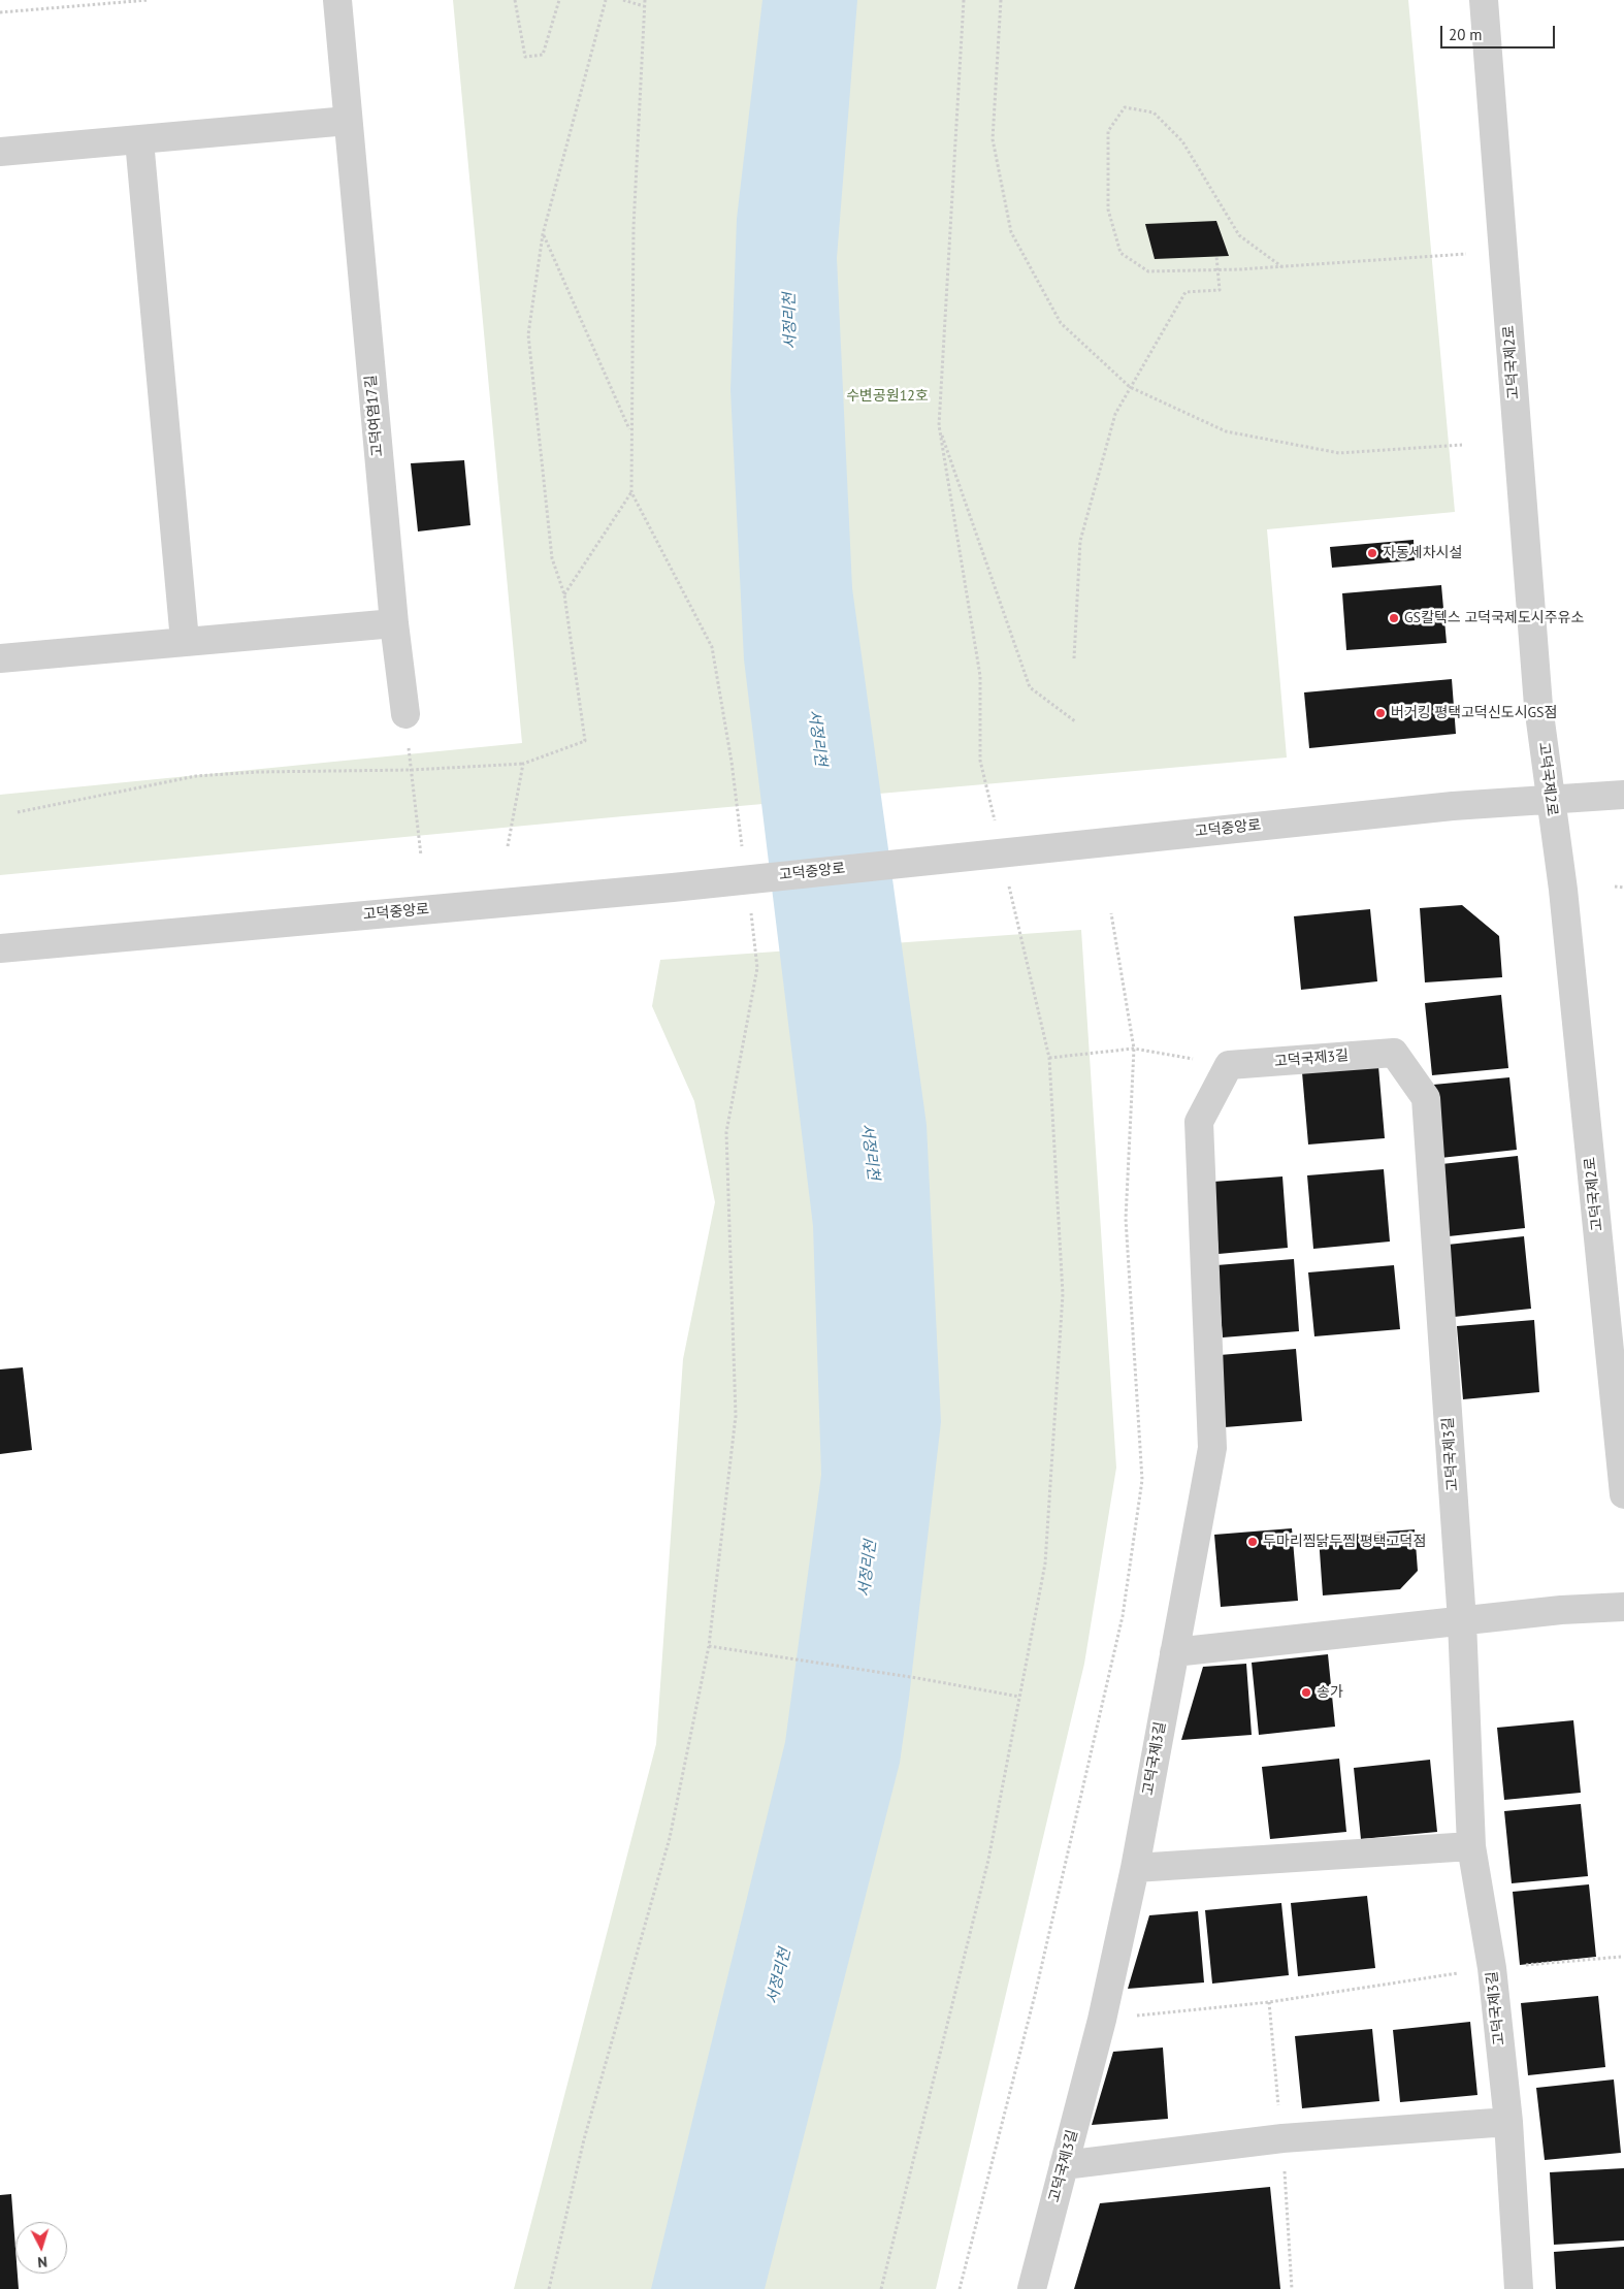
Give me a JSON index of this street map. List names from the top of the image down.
{
  "streets": {
    "street": [
      "고덕국제2로",
      "고덕여염17길",
      "고덕중앙로",
      "고덕국제3길"
    ]
  },
  "crossings": [
    ["고덕국제2로", "고덕중앙로"]
  ],
  "water": ["서정리천"],
  "parks": ["수변공원12호"],
  "places": [
    "자동세차시설",
    "GS칼텍스 고덕국제도시주유소",
    "버거킹 평택고덕신도시GS점",
    "두마리찜닭두찜 평택고덕점",
    "송가"
  ],
  "scale_bar": "20 m",
  "north": "bottom"
}
